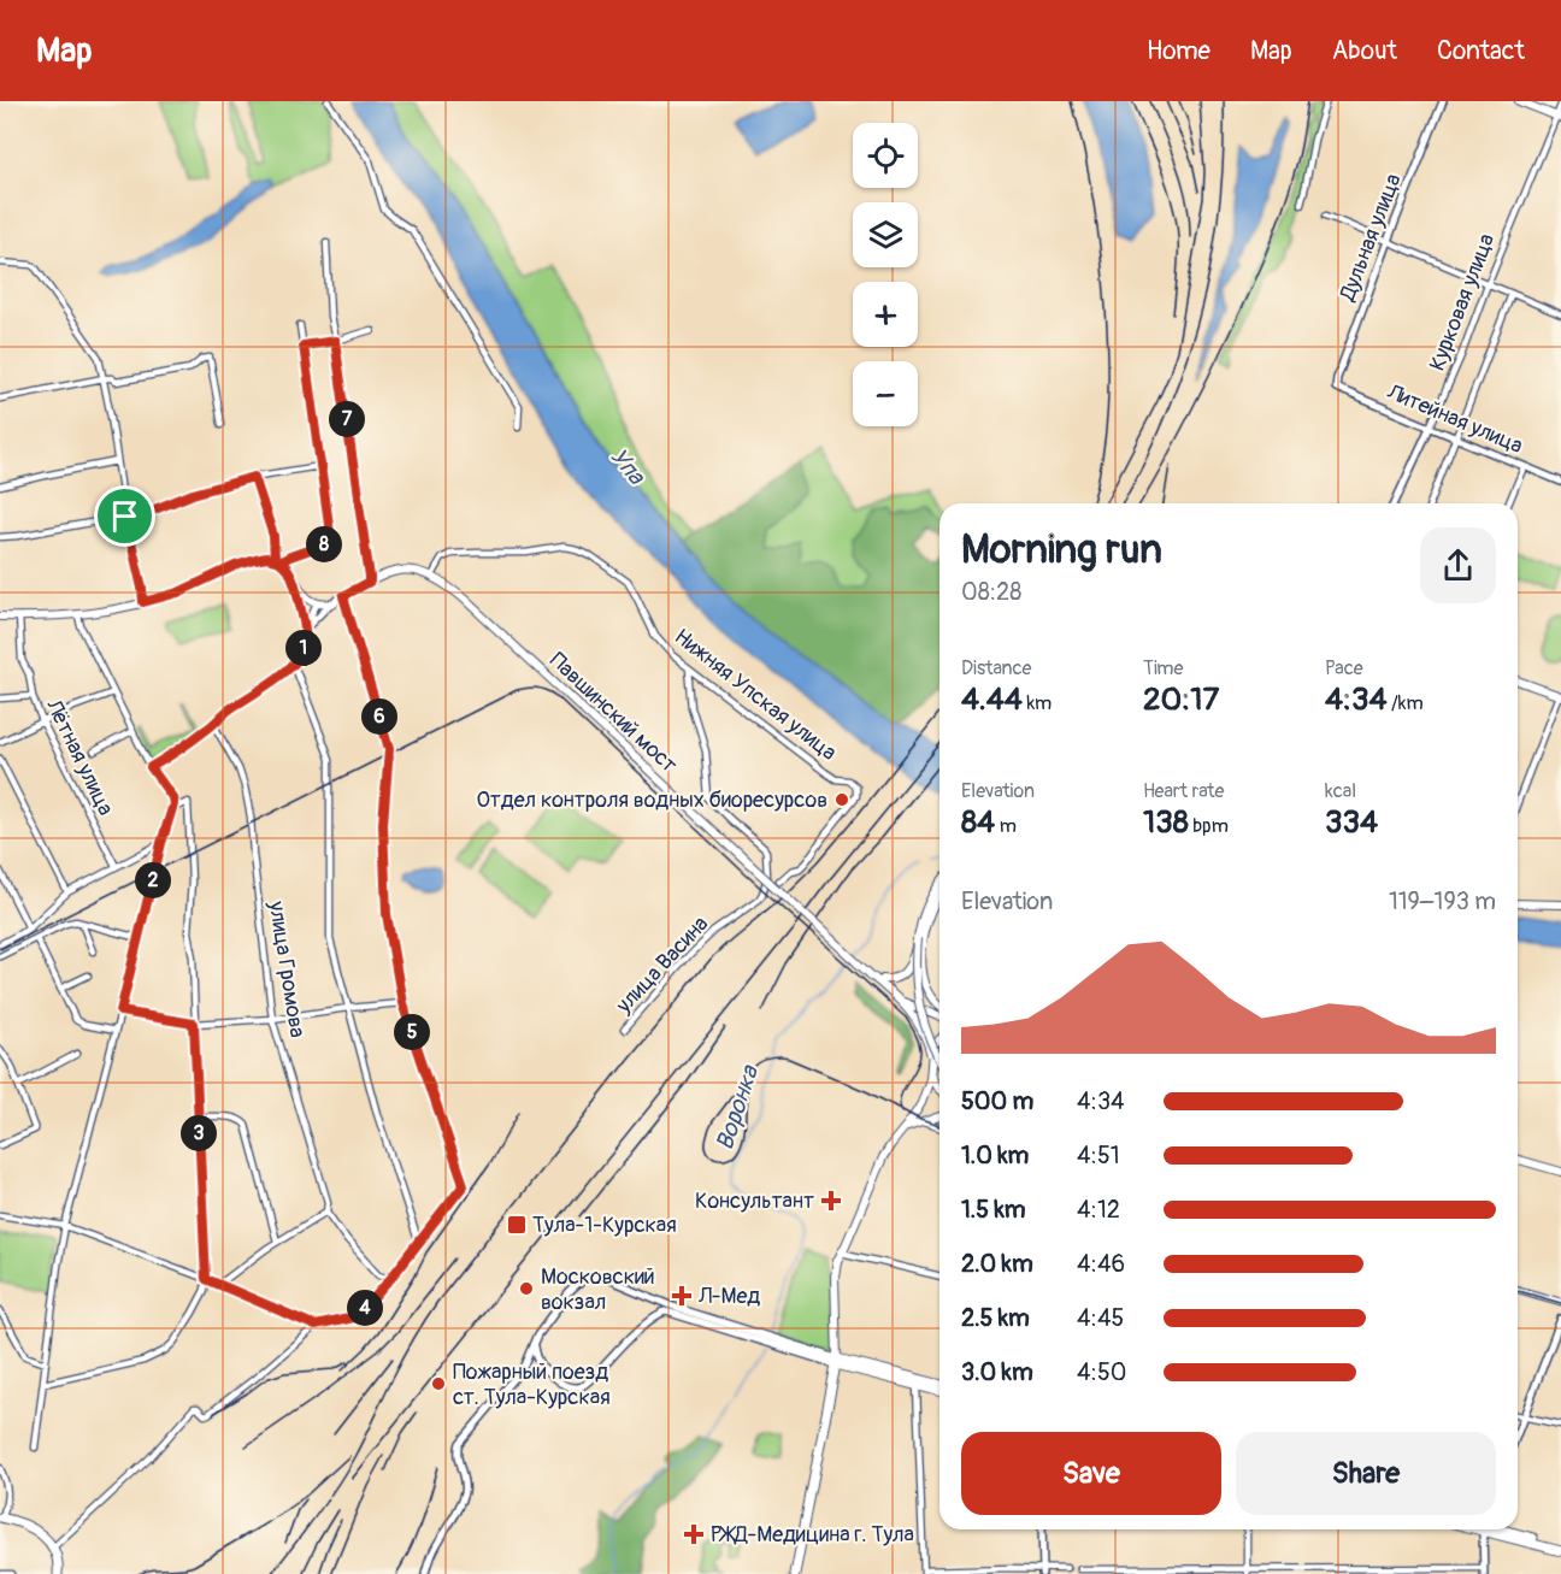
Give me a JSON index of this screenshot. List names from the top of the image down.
{
  "streets": {
    "main road": ["Павшинский мост"],
    "street": [
      "Дульная улица",
      "Курковая улица",
      "Литейная улица",
      "Нижняя Упская улица",
      "Лётная улица",
      "улица Васина",
      "улица Громова"
    ]
  },
  "crossings": [
    ["Дульная улица", "Литейная улица"],
    ["Курковая улица", "Литейная улица"],
    ["Нижняя Упская улица", "Павшинский мост"],
    ["Нижняя Упская улица", "улица Васина"]
  ],
  "water": ["Упа", "Воронка"],
  "places": {
    "other": ["Отдел контроля водных биоресурсов", "Московский вокзал", "Пожарный поезд ст. Тула-Курская"],
    "health": ["Консультант", "Л-Мед", "РЖД-Медицина г. Тула"],
    "transit": ["Тула-1-Курская"]
  },
  "page": {
    "header": "Map",
    "nav": [
      "Home",
      "Map",
      "About",
      "Contact"
    ],
    "map_buttons": ["+", "−"],
    "pins": [
      "7",
      "8",
      "1",
      "6",
      "2",
      "5",
      "3",
      "4"
    ],
    "heading": ["Morning run", "08:28"],
    "stats": [
      ["Distance", "4.44 km"],
      ["Time", "20:17"],
      ["Pace", "4:34 /km"],
      ["Elevation", "84 m"],
      ["Heart rate", "138 bpm"],
      ["kcal", "334"]
    ],
    "chart": ["Elevation", "119–193 m"],
    "list": [
      {
        "name": "500 m",
        "note": "4:34"
      },
      {
        "name": "1.0 km",
        "note": "4:51"
      },
      {
        "name": "1.5 km",
        "note": "4:12"
      },
      {
        "name": "2.0 km",
        "note": "4:46"
      },
      {
        "name": "2.5 km",
        "note": "4:45"
      },
      {
        "name": "3.0 km",
        "note": "4:50"
      }
    ],
    "buttons": ["Save", "Share"]
  }
}
